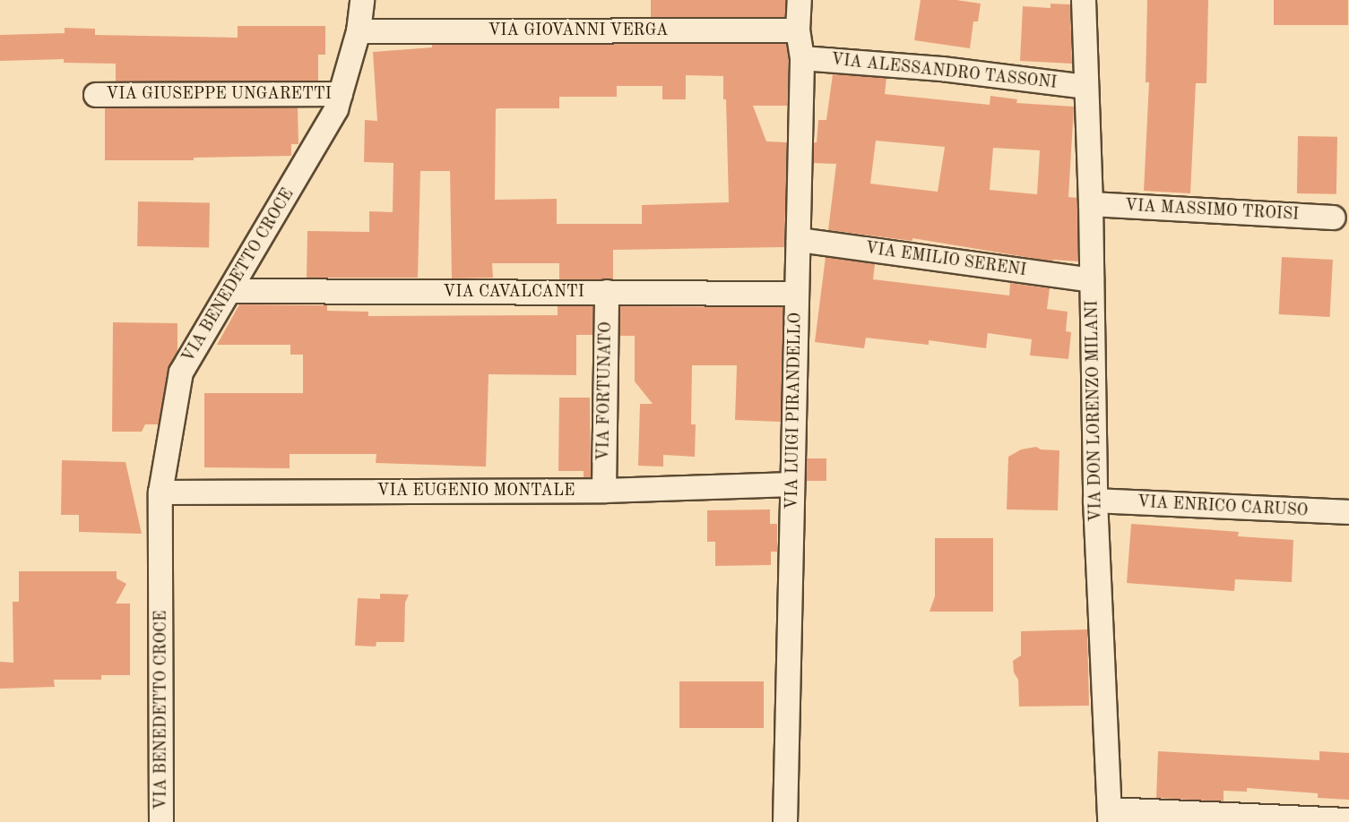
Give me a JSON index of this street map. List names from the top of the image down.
{
  "streets": {
    "street": [
      "VIA GIOVANNI VERGA",
      "VIA ALESSANDRO TASSONI",
      "VIA GIUSEPPE UNGARETTI",
      "VIA MASSIMO TROISI",
      "VIA EMILIO SERENI",
      "VIA BENEDETTO CROCE",
      "VIA CAVALCANTI",
      "VIA FORTUNATO",
      "VIA LUIGI PIRANDELLO",
      "VIA DON LORENZO MILANI",
      "VIA EUGENIO MONTALE",
      "VIA ENRICO CARUSO"
    ]
  },
  "crossings": [
    ["VIA GIOVANNI VERGA", "VIA BENEDETTO CROCE"],
    ["VIA GIOVANNI VERGA", "VIA LUIGI PIRANDELLO"],
    ["VIA ALESSANDRO TASSONI", "VIA LUIGI PIRANDELLO"],
    ["VIA ALESSANDRO TASSONI", "VIA DON LORENZO MILANI"],
    ["VIA GIUSEPPE UNGARETTI", "VIA BENEDETTO CROCE"],
    ["VIA MASSIMO TROISI", "VIA DON LORENZO MILANI"],
    ["VIA EMILIO SERENI", "VIA LUIGI PIRANDELLO"],
    ["VIA EMILIO SERENI", "VIA DON LORENZO MILANI"],
    ["VIA BENEDETTO CROCE", "VIA CAVALCANTI"],
    ["VIA BENEDETTO CROCE", "VIA EUGENIO MONTALE"],
    ["VIA CAVALCANTI", "VIA FORTUNATO"],
    ["VIA CAVALCANTI", "VIA LUIGI PIRANDELLO"],
    ["VIA FORTUNATO", "VIA EUGENIO MONTALE"],
    ["VIA LUIGI PIRANDELLO", "VIA EUGENIO MONTALE"],
    ["VIA DON LORENZO MILANI", "VIA ENRICO CARUSO"]
  ]
}
